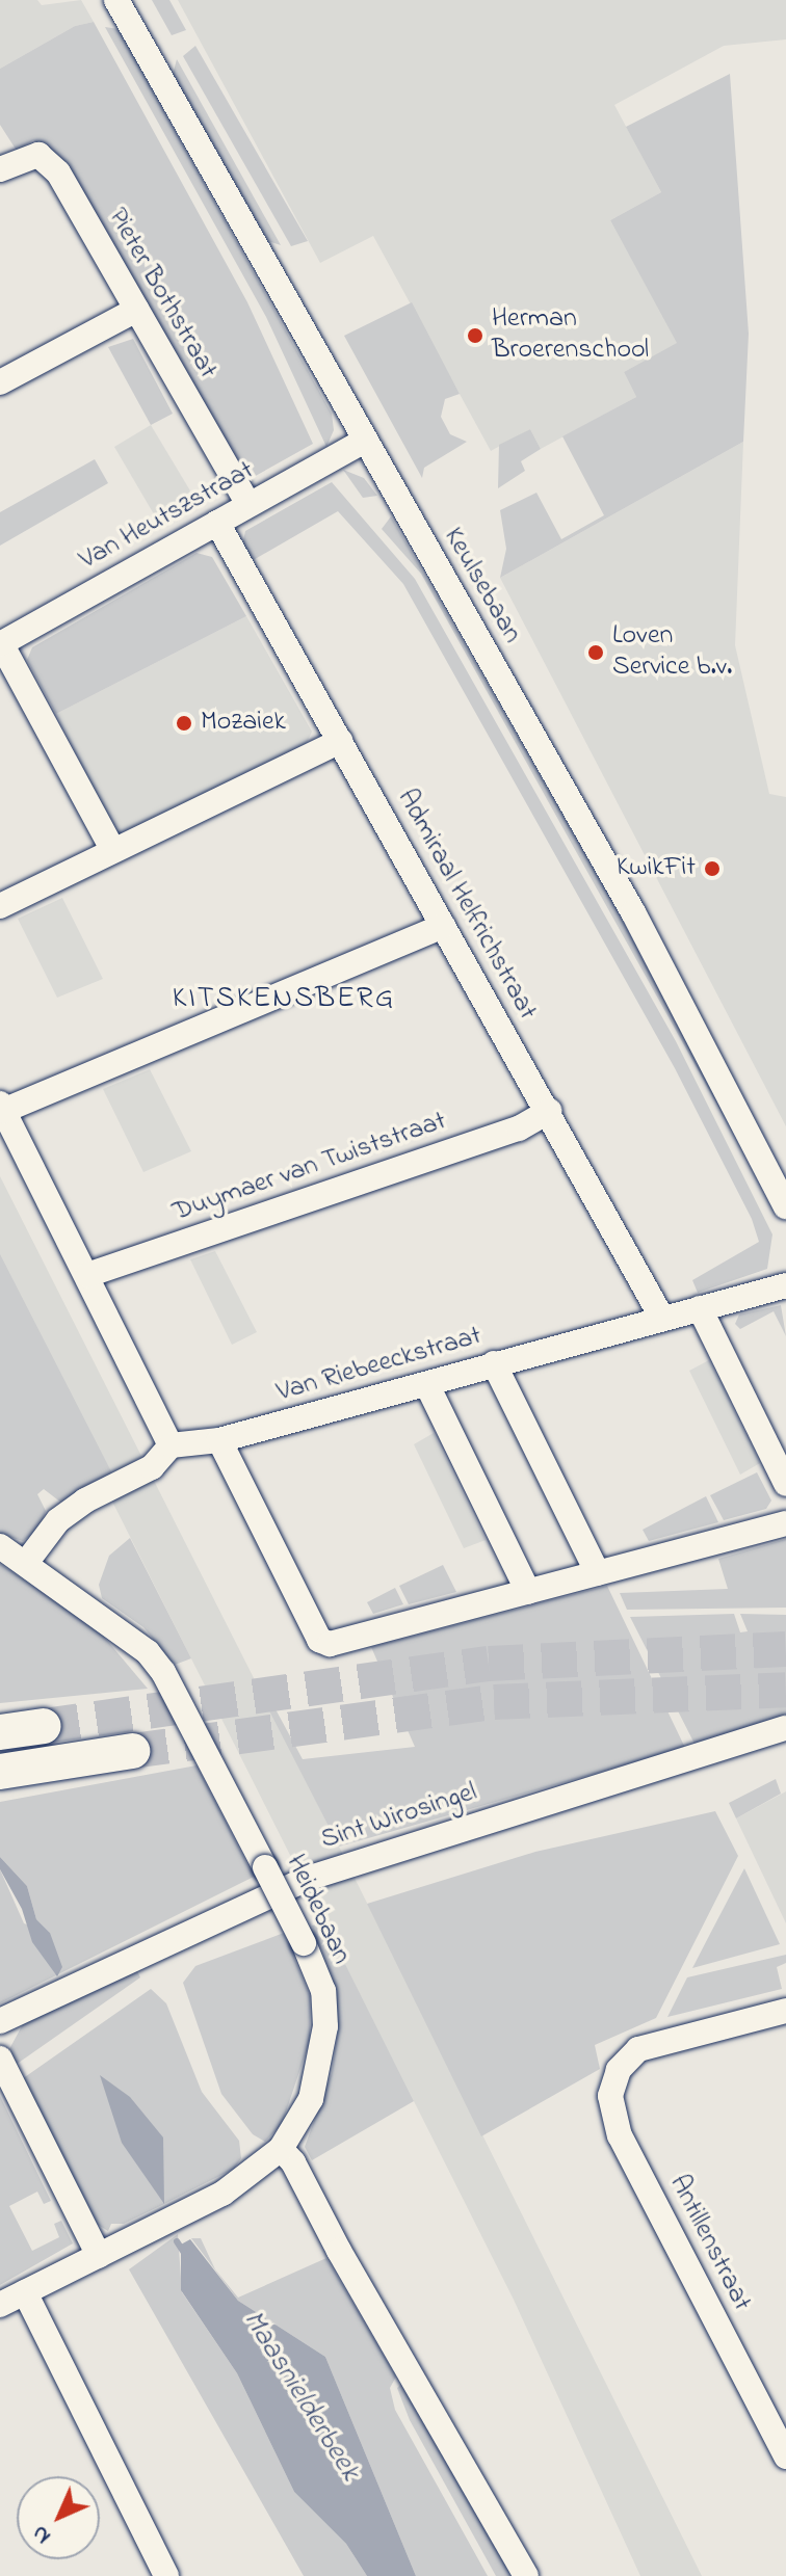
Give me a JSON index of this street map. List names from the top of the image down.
{
  "streets": {
    "street": [
      "Pieter Bothstraat",
      "Van Heutszstraat",
      "Keulsebaan",
      "Admiraal Helfrichstraat",
      "Duymaer van Twiststraat",
      "Van Riebeeckstraat",
      "Sint Wirosingel",
      "Heidebaan",
      "Antillenstraat"
    ]
  },
  "crossings": [
    ["Pieter Bothstraat", "Van Heutszstraat"],
    ["Van Heutszstraat", "Keulsebaan"],
    ["Van Heutszstraat", "Admiraal Helfrichstraat"],
    ["Admiraal Helfrichstraat", "Duymaer van Twiststraat"],
    ["Admiraal Helfrichstraat", "Van Riebeeckstraat"]
  ],
  "districts": ["KITSKENSBERG"],
  "water": ["Maasnielderbeek"],
  "places": [
    "Herman Broerenschool",
    "Loven Service b.v.",
    "Mozaiek",
    "KwikFit"
  ],
  "north": "bottom left"
}
